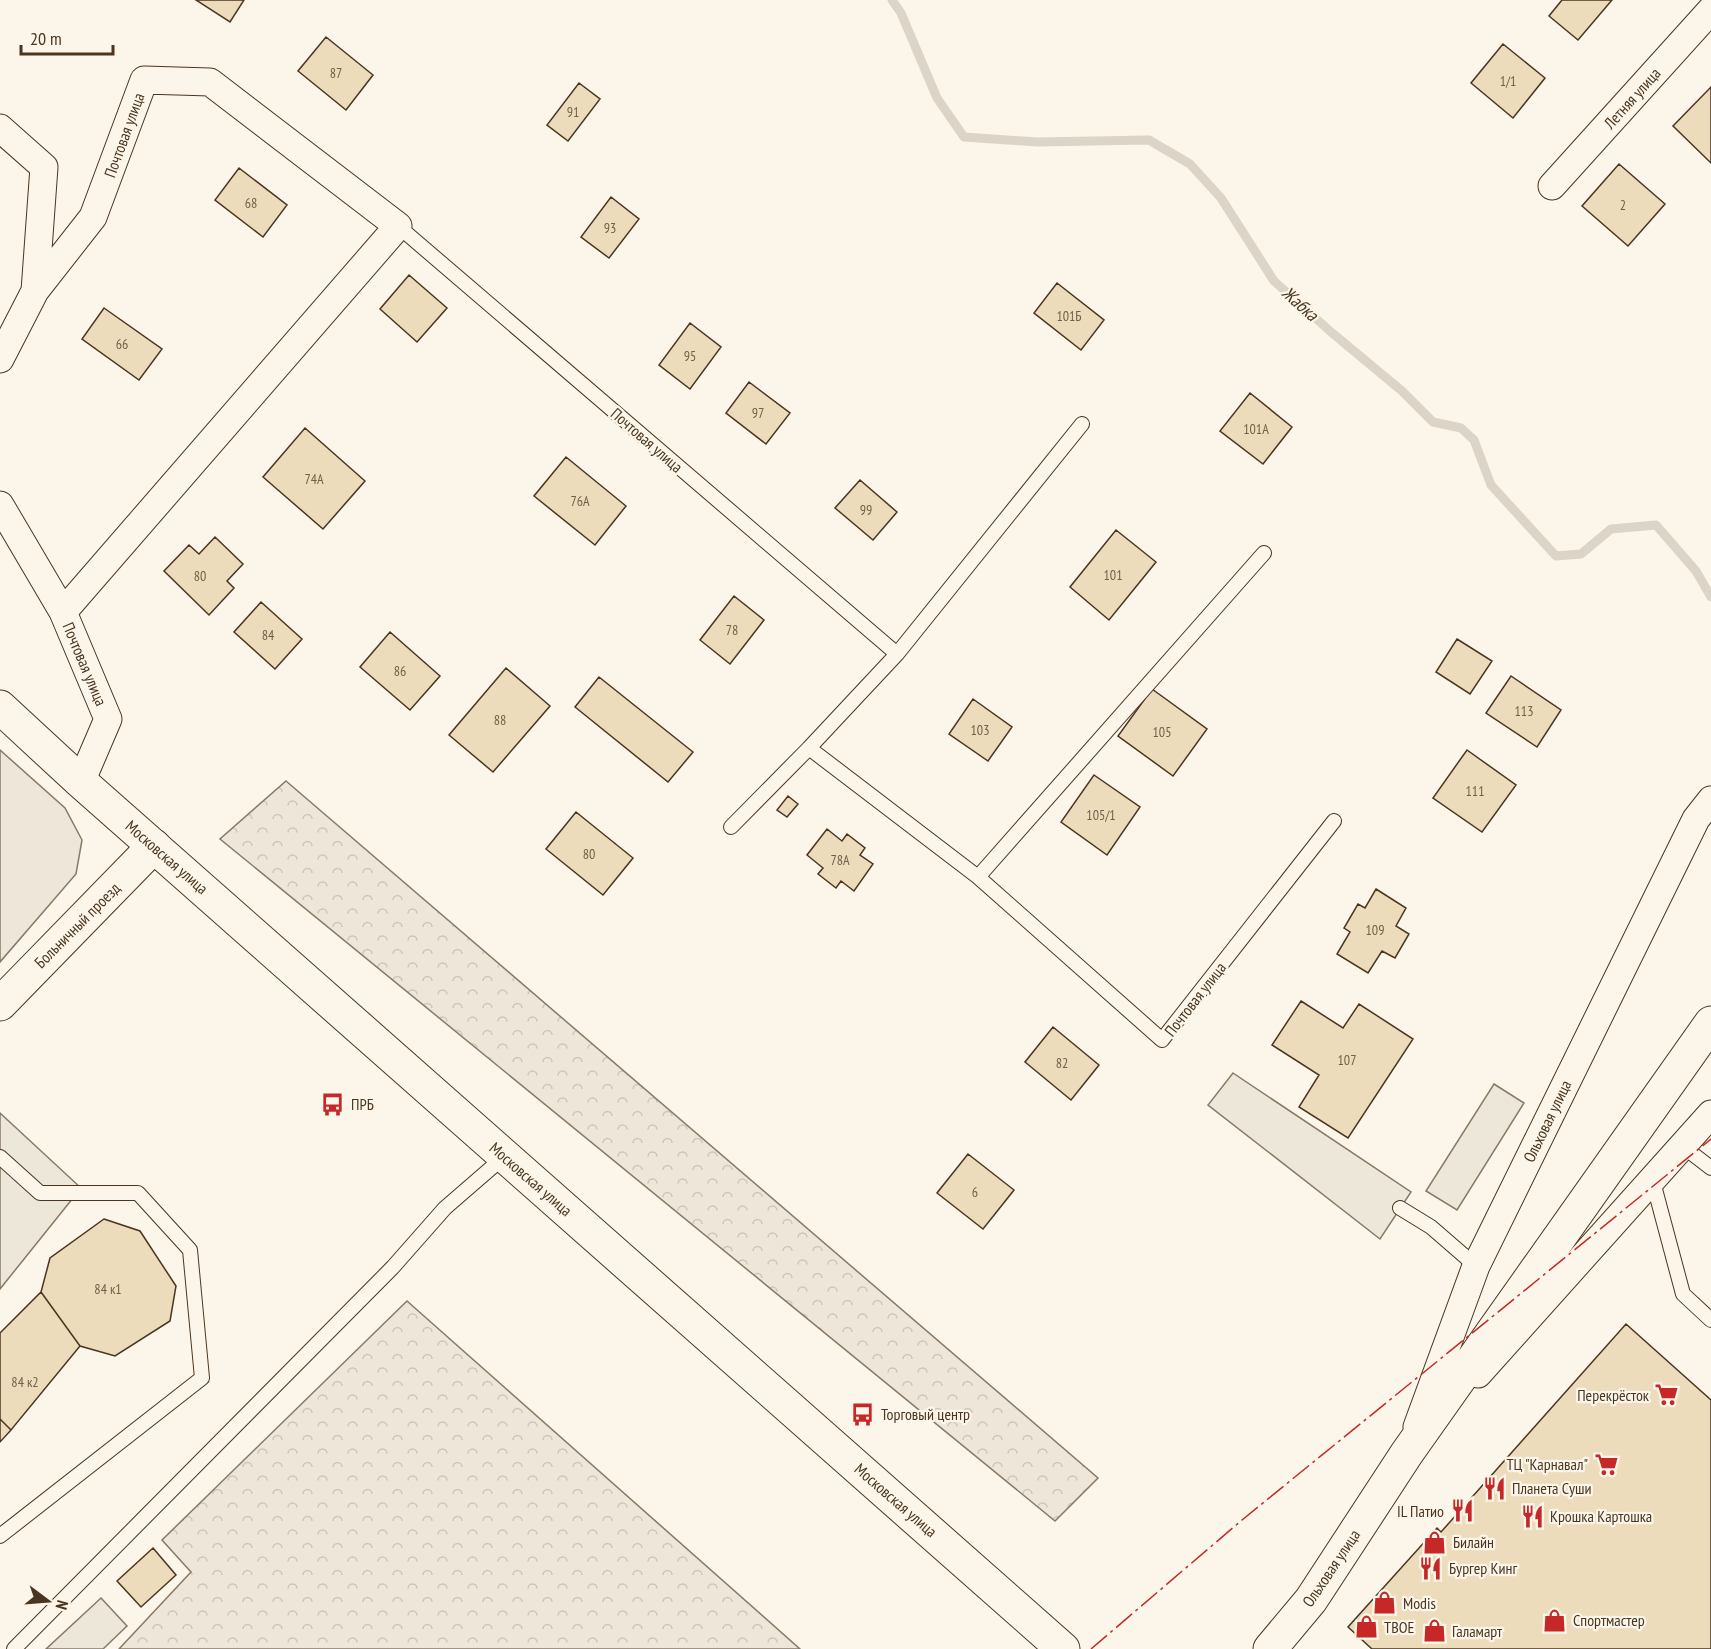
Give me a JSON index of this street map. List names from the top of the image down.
{
  "streets": {
    "main road": ["Московская улица", "Больничный проезд", "Ольховая улица"],
    "street": ["Летняя улица", "Почтовая улица"]
  },
  "crossings": [
    ["Почтовая улица", "Московская улица"],
    ["Московская улица", "Больничный проезд"]
  ],
  "water": ["Жабка"],
  "places": {
    "bus stop": ["ПРБ", "Торговый центр"],
    "supermarket": ["Перекрёсток", "ТЦ \"Карнавал\""],
    "restaurant": [
      "Планета Суши",
      "IL Патио",
      "Крошка Картошка",
      "Бургер Кинг"
    ],
    "shop": [
      "Билайн",
      "Modis",
      "Спортмастер",
      "ТВОЕ",
      "Галамарт"
    ]
  },
  "house_numbers": [
    "87",
    "1/1",
    "91",
    "68",
    "2",
    "93",
    "101Б",
    "66",
    "95",
    "97",
    "101А",
    "74А",
    "76А",
    "99",
    "101",
    "80",
    "78",
    "84",
    "86",
    "113",
    "88",
    "103",
    "105",
    "111",
    "105/1",
    "80",
    "78А",
    "109",
    "107",
    "82",
    "6",
    "84 к1",
    "84 к2"
  ],
  "scale_bar": "20 m",
  "north": "right"
}
